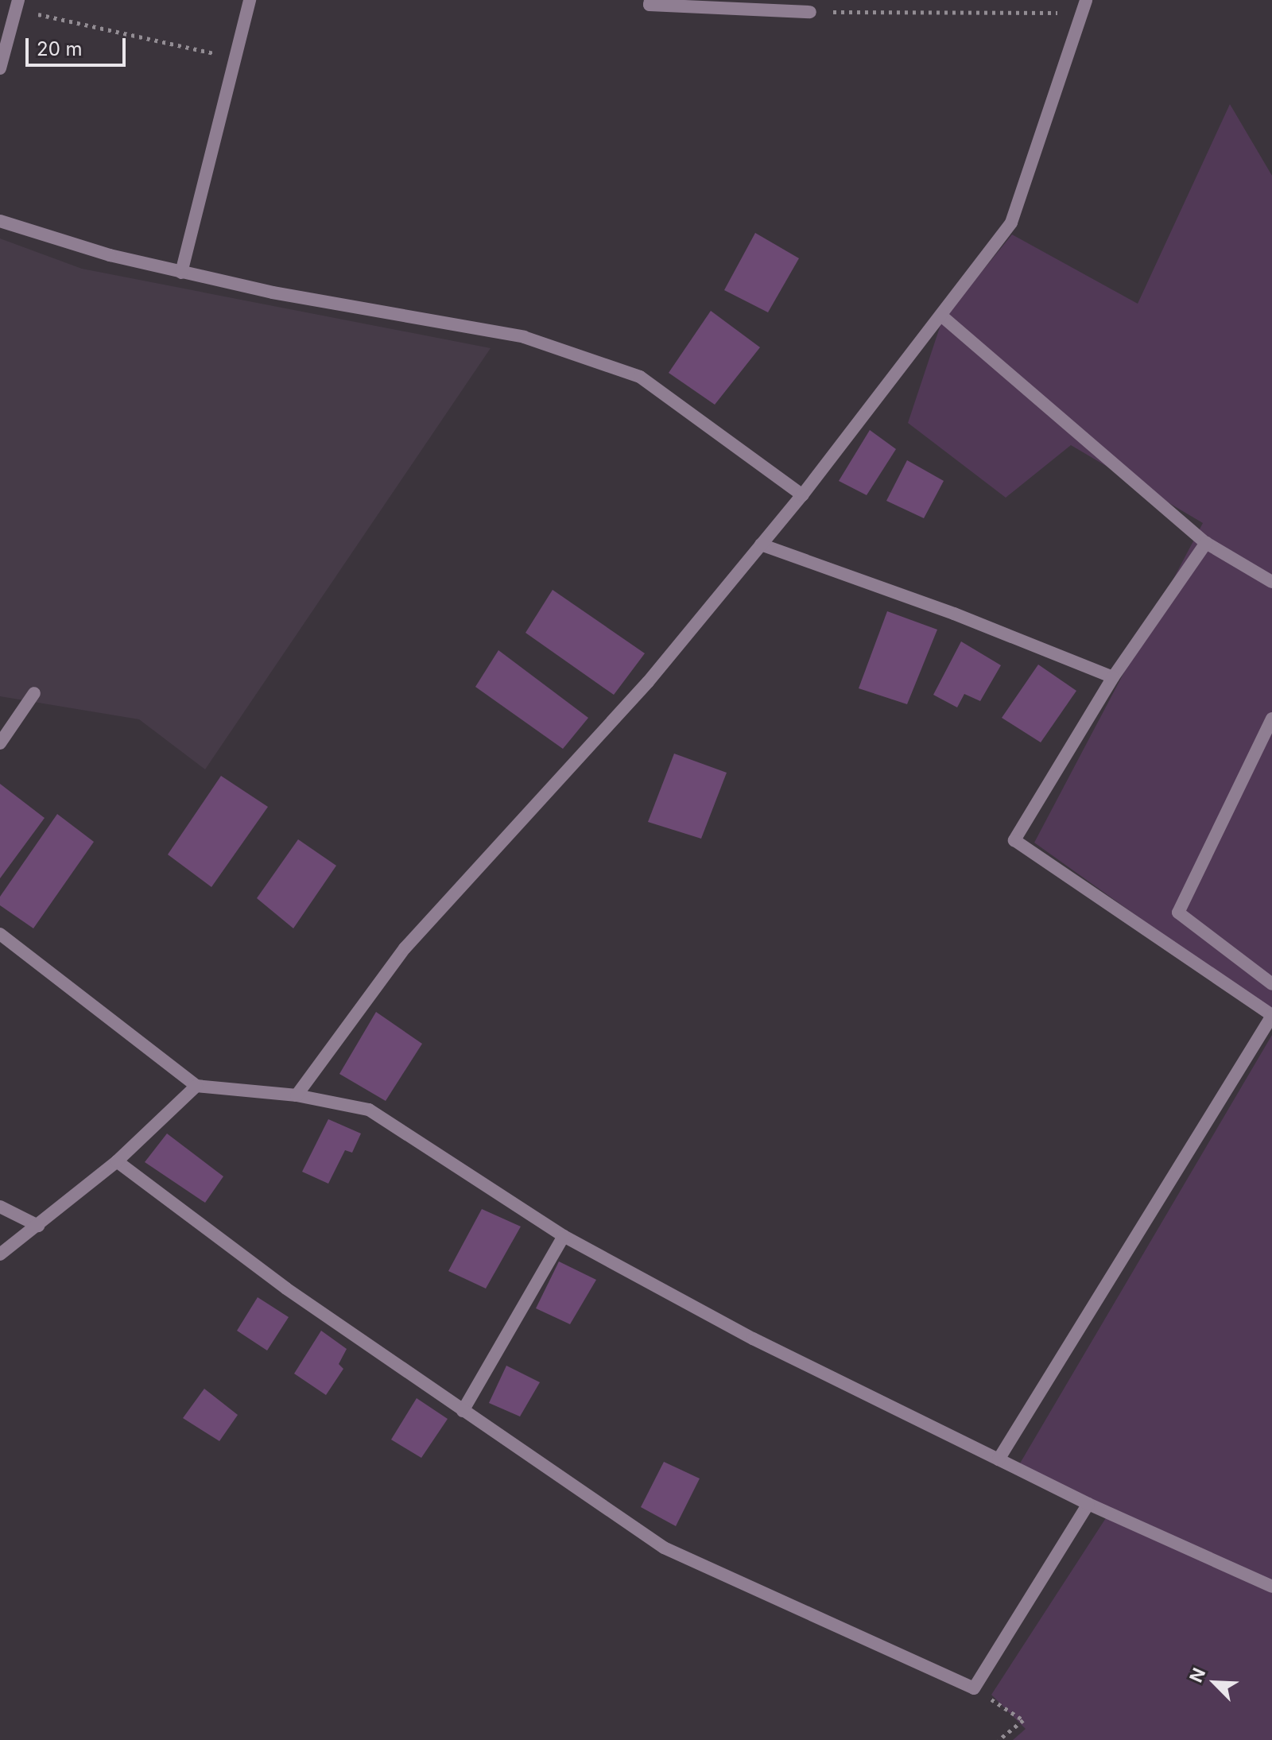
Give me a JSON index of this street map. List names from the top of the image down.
{
  "scale_bar": "20 m",
  "north": "top left"
}
